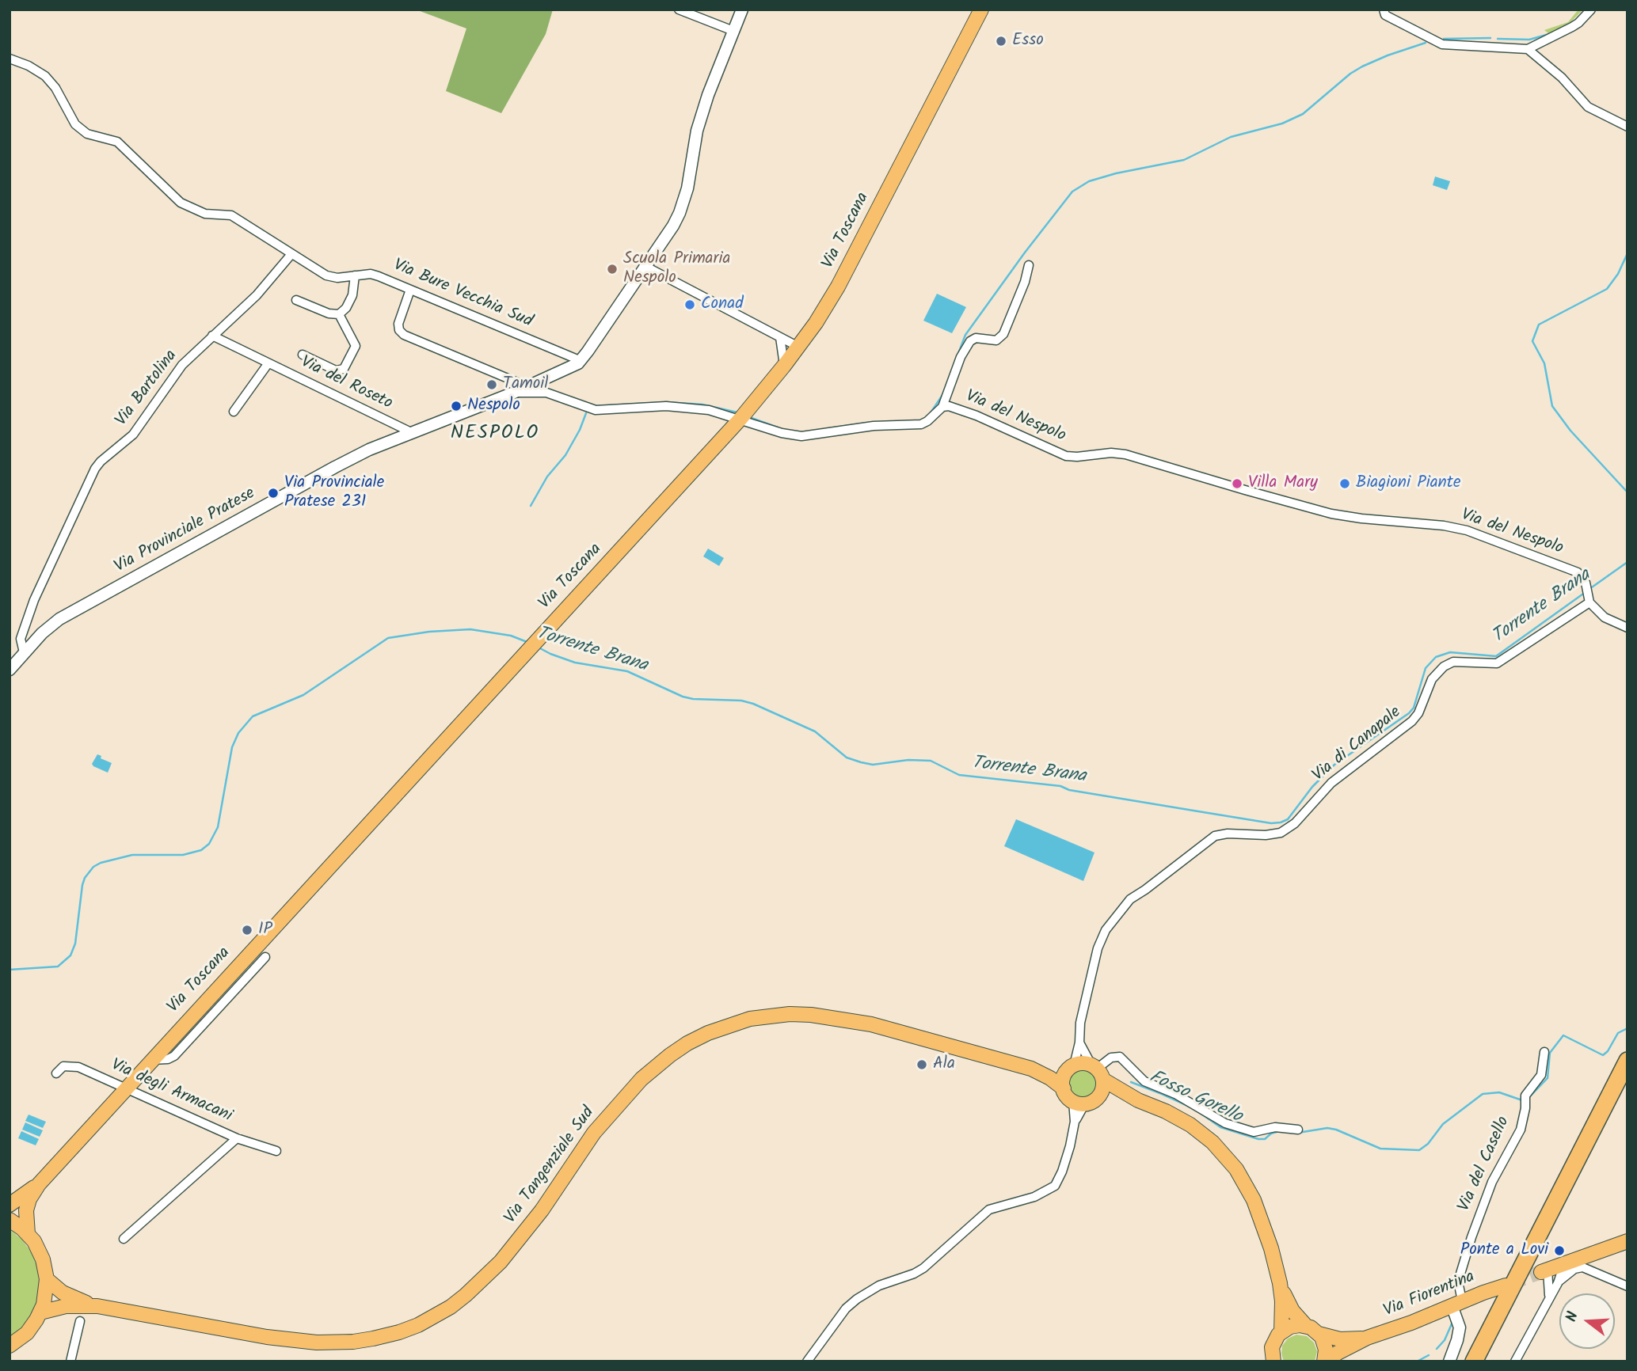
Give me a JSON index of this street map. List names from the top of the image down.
{
  "streets": {
    "main road": ["Via Toscana", "Via Tangenziale Sud", "Via Fiorentina"],
    "street": [
      "Via Bure Vecchia Sud",
      "Via del Roseto",
      "Via Bartolina",
      "Via del Nespolo",
      "Via Provinciale Pratese",
      "Via di Canapale",
      "Via degli Armacani",
      "Via del Casello"
    ]
  },
  "crossings": [
    ["Via Toscana", "Via del Nespolo"],
    ["Via Toscana", "Via degli Armacani"],
    ["Via Bure Vecchia Sud", "Via Bartolina"],
    ["Via Bure Vecchia Sud", "Via Provinciale Pratese"],
    ["Via del Roseto", "Via Bartolina"],
    ["Via del Roseto", "Via Provinciale Pratese"],
    ["Via Bartolina", "Via Provinciale Pratese"],
    ["Via del Nespolo", "Via Provinciale Pratese"],
    ["Via del Nespolo", "Via di Canapale"],
    ["Via di Canapale", "Via Tangenziale Sud"],
    ["Via del Casello", "Via Fiorentina"]
  ],
  "districts": ["NESPOLO"],
  "water": ["Torrente Brana", "Fosso Gorello"],
  "places": [
    "Esso",
    "Scuola Primaria Nespolo",
    "Conad",
    "Tamoil",
    "Nespolo",
    "Villa Mary",
    "Biagioni Piante",
    "Via Provinciale Pratese 231",
    "IP",
    "Ala",
    "Ponte a Lovi"
  ],
  "north": "left"
}
